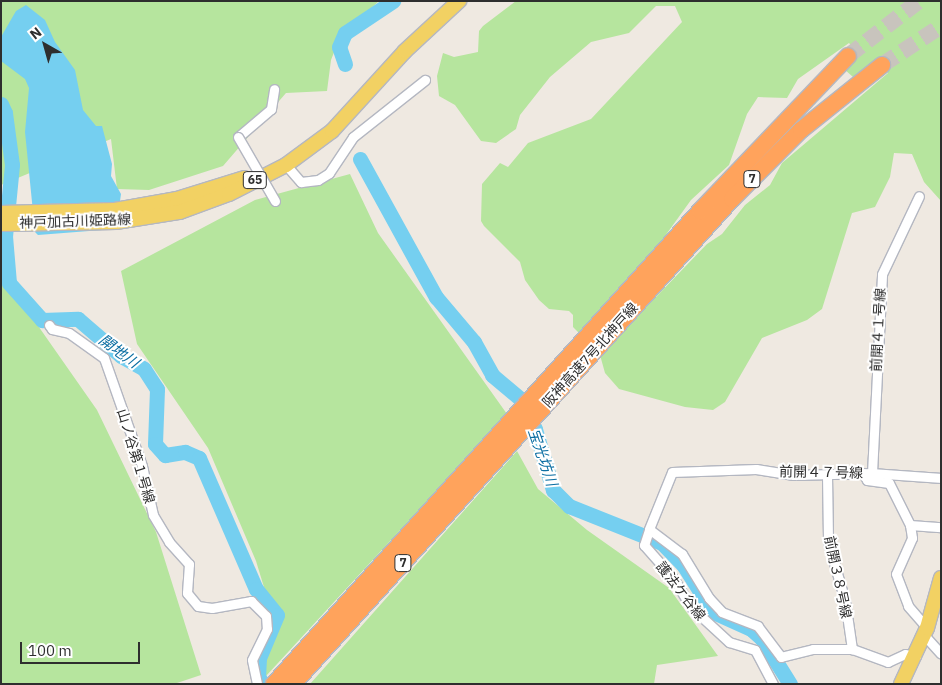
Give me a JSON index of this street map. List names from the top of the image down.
{
  "streets": {
    "highway": ["7", "阪神高速7号北神戸線"],
    "main road": ["65", "神戸加古川姫路線"],
    "street": [
      "前開４１号線",
      "山ノ谷第１号線",
      "前開４７号線",
      "前開３８号線",
      "護法ケ谷線"
    ]
  },
  "crossings": [
    ["前開４１号線", "前開４７号線"],
    ["前開４７号線", "前開３８号線"]
  ],
  "water": ["開地川", "宝光坊川"],
  "scale_bar": "100 m",
  "north": "top left"
}
